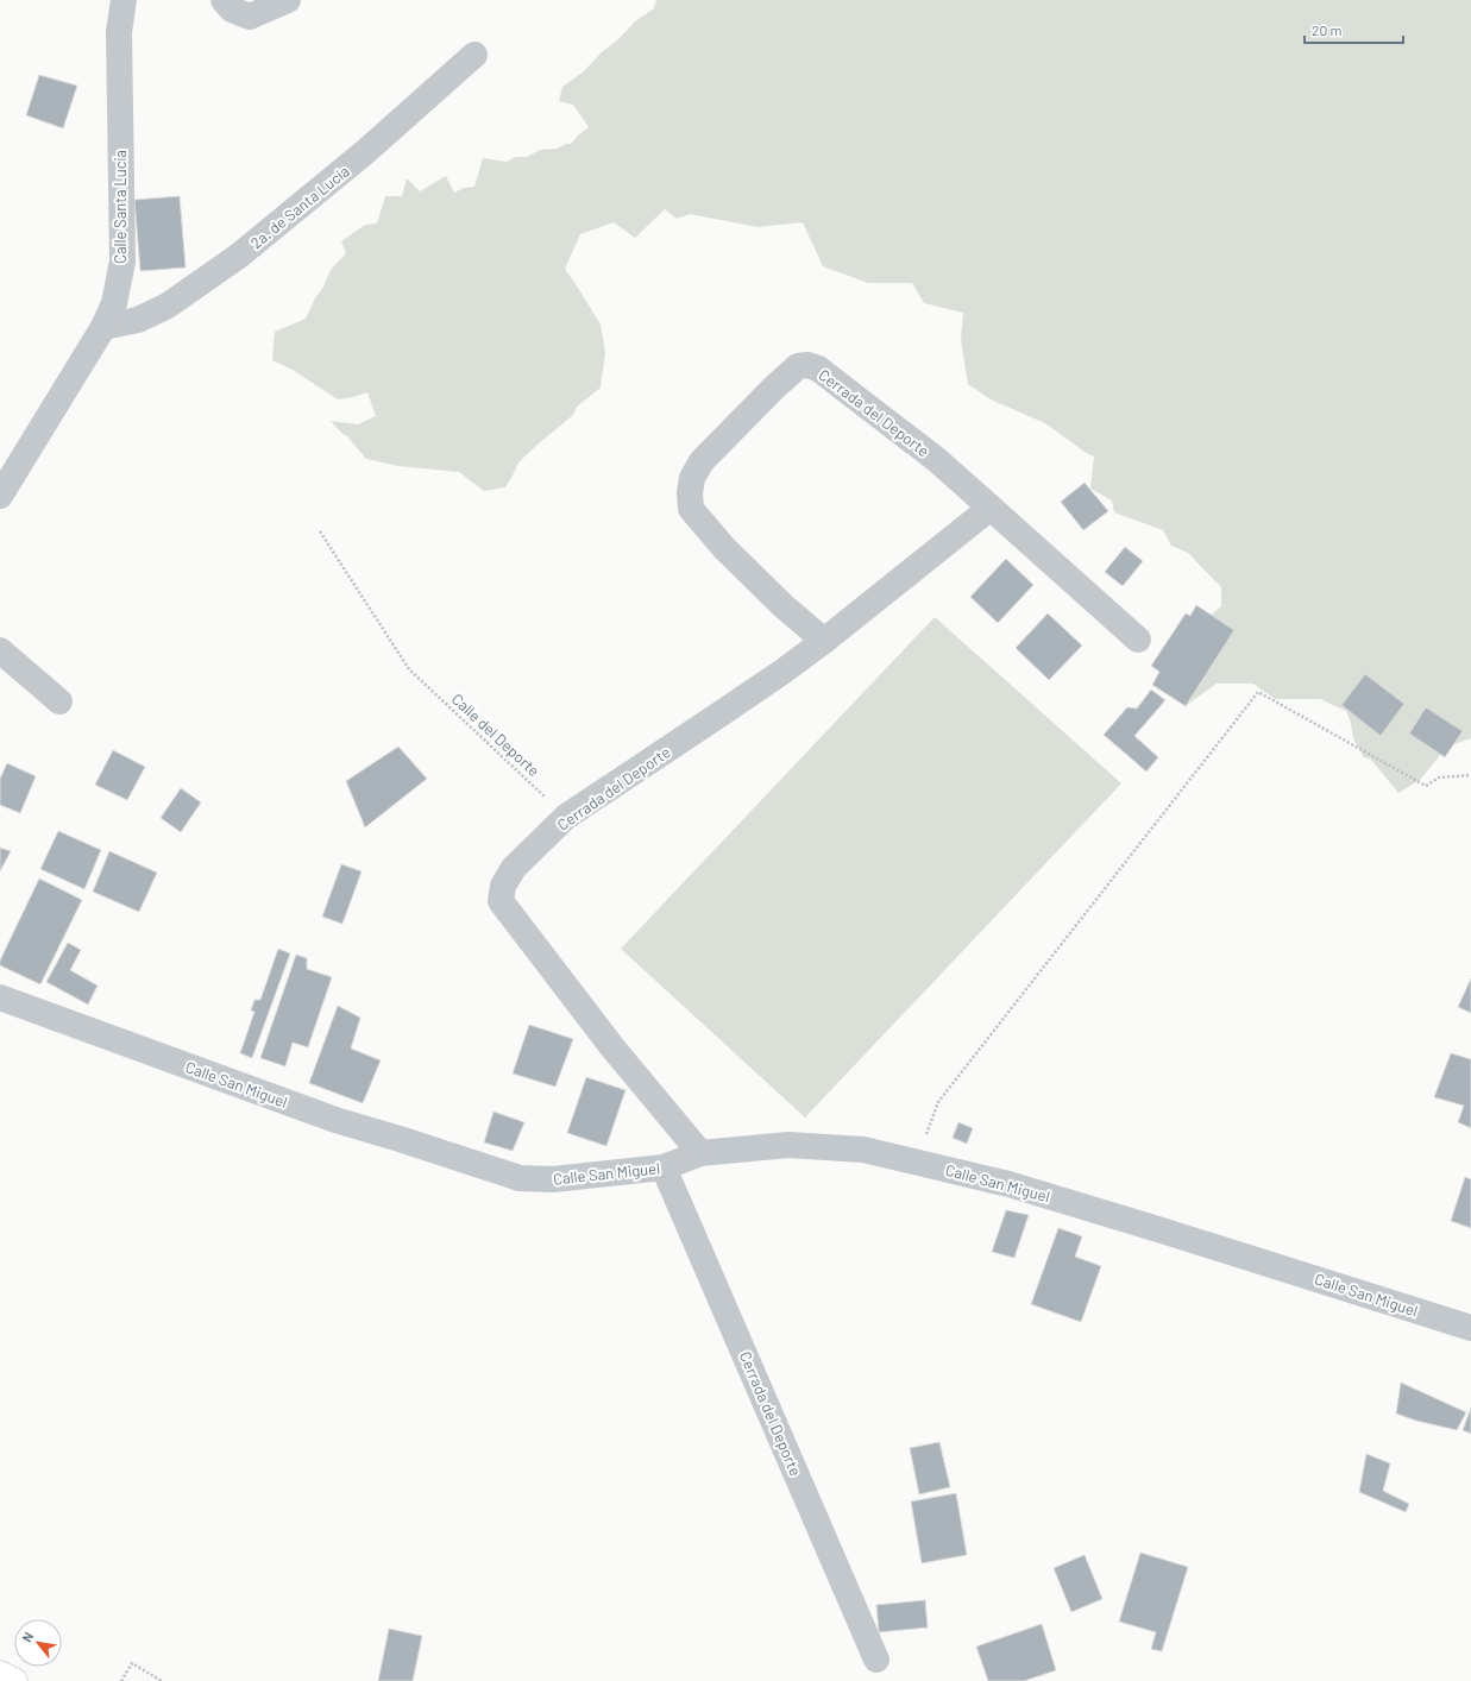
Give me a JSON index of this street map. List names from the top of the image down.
{
  "streets": {
    "street": [
      "Calle Santa Lucía",
      "2a. de Santa Lucía",
      "Cerrada del Deporte",
      "Calle San Miguel"
    ],
    "path": ["Calle del Deporte"]
  },
  "crossings": [
    ["Calle Santa Lucía", "2a. de Santa Lucía"],
    ["Cerrada del Deporte", "Calle del Deporte"],
    ["Cerrada del Deporte", "Calle San Miguel"]
  ],
  "scale_bar": "20 m",
  "north": "top left"
}
